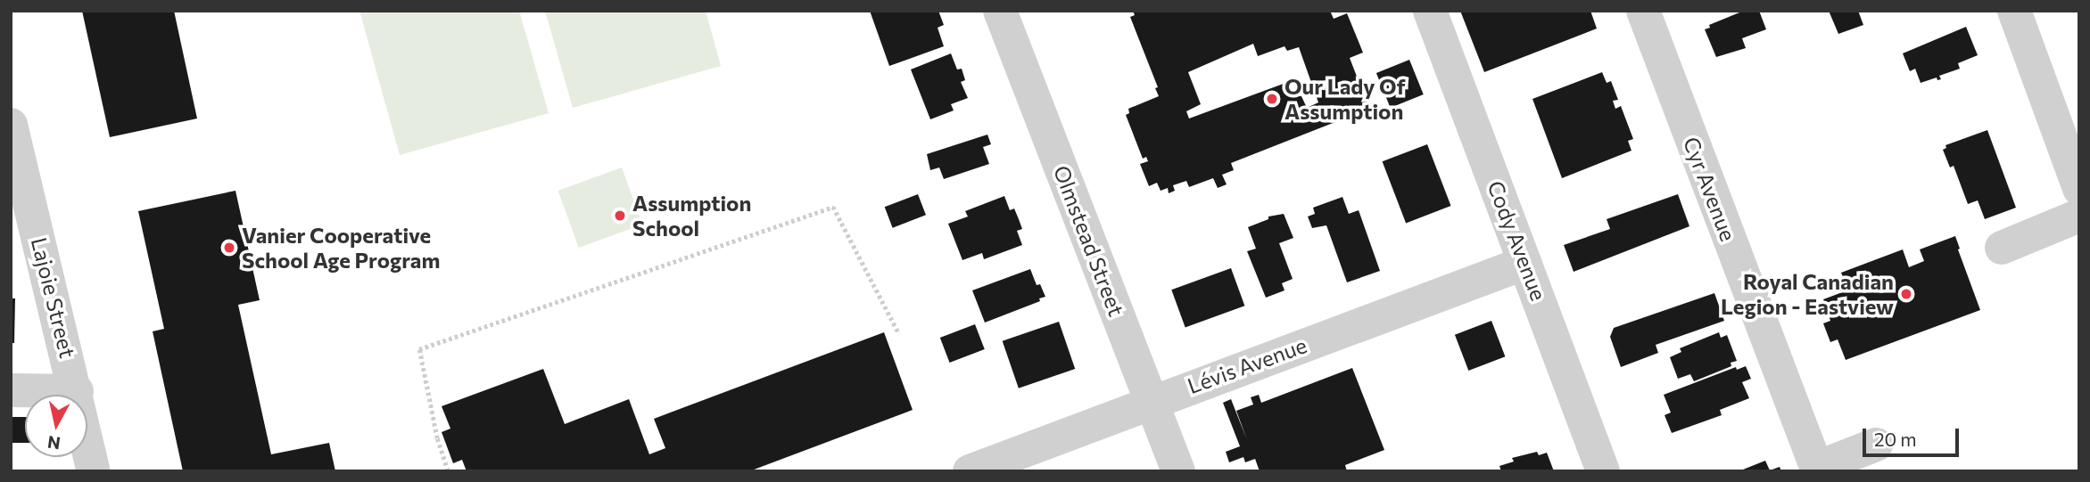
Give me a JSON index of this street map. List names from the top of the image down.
{
  "streets": {
    "street": [
      "Cyr Avenue",
      "Olmstead Street",
      "Cody Avenue",
      "Lajoie Street",
      "Lévis Avenue"
    ]
  },
  "crossings": [
    ["Olmstead Street", "Lévis Avenue"],
    ["Cody Avenue", "Lévis Avenue"]
  ],
  "places": [
    "Our Lady Of Assumption",
    "Assumption School",
    "Vanier Cooperative School Age Program",
    "Royal Canadian Legion - Eastview"
  ],
  "scale_bar": "20 m",
  "north": "bottom"
}
